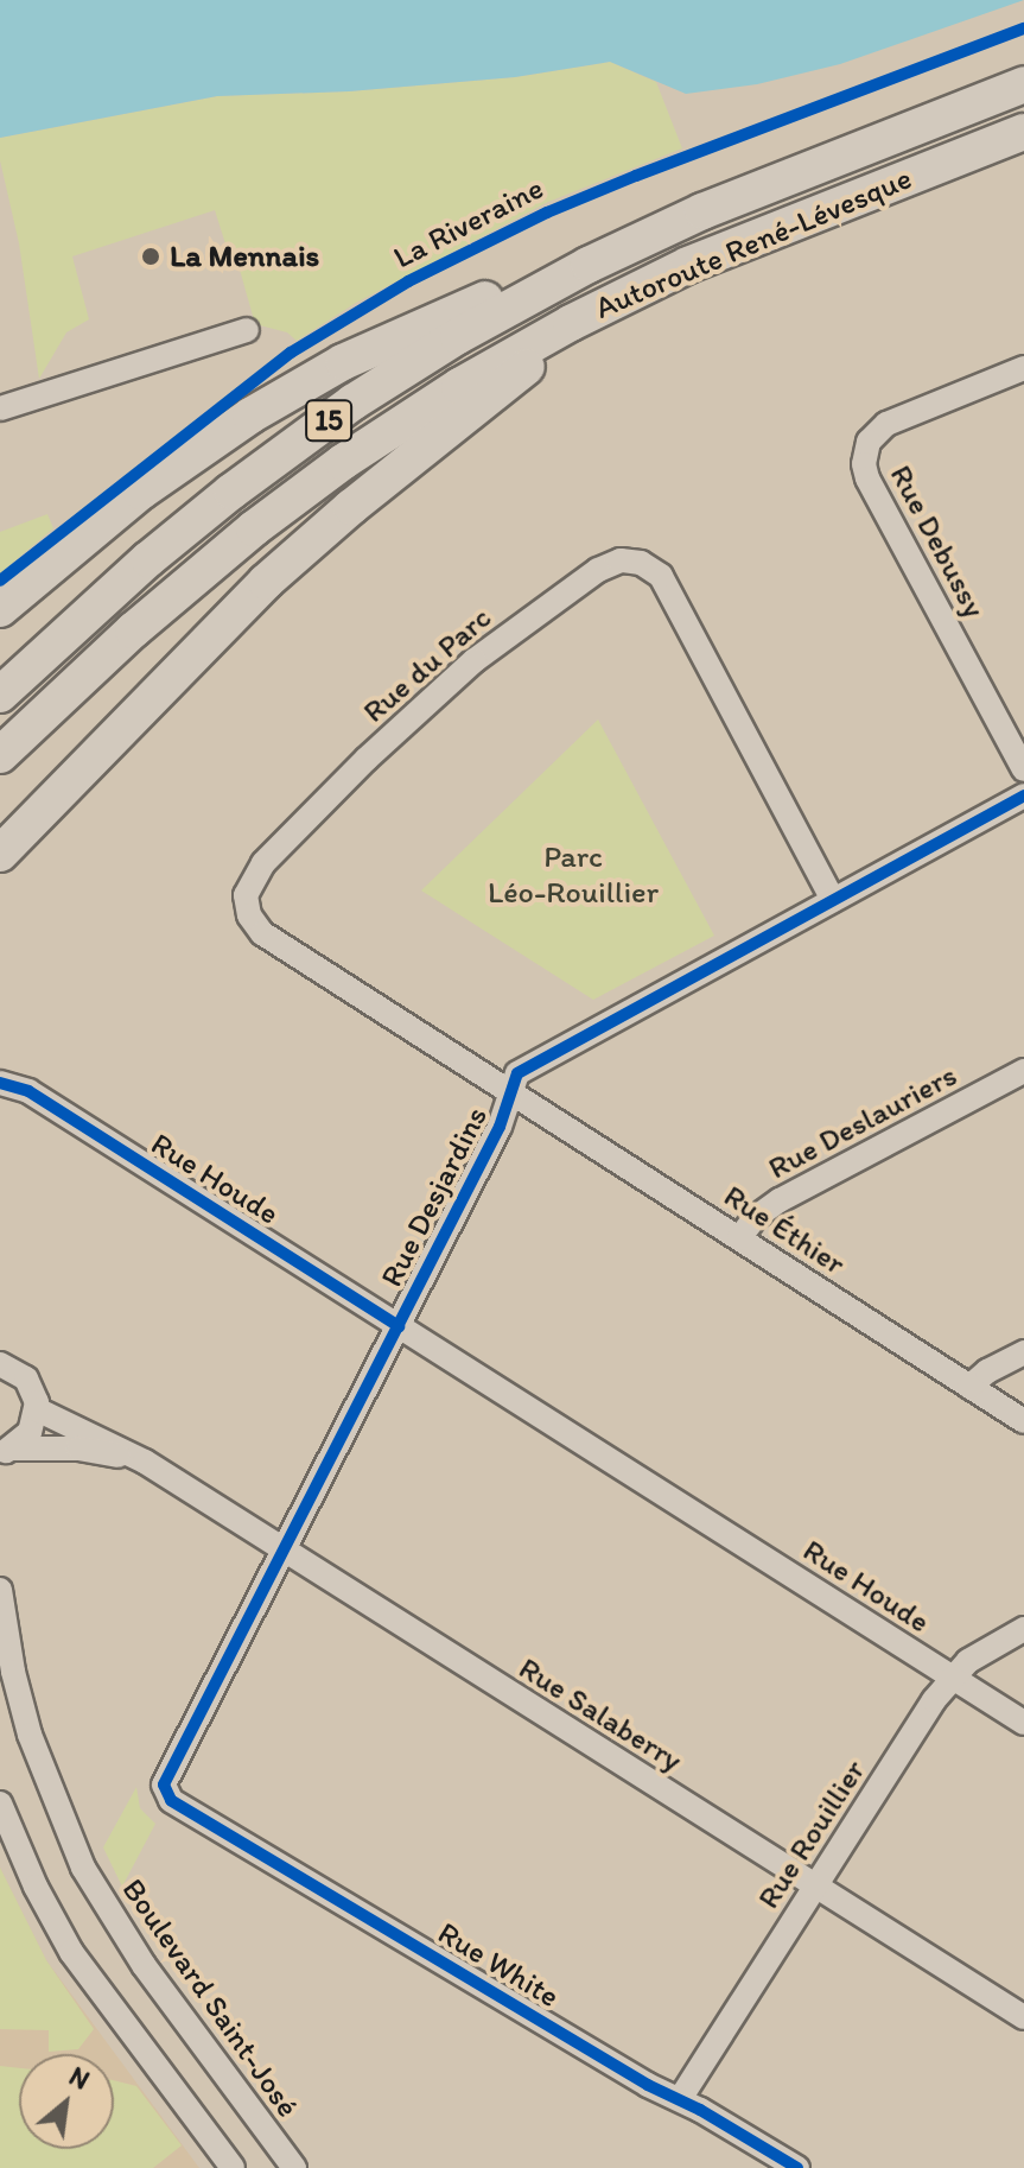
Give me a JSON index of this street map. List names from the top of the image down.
{
  "streets": {
    "highway": ["Autoroute René-Lévesque", "15"],
    "street": [
      "Rue Debussy",
      "Rue du Parc",
      "Rue Deslauriers",
      "Rue Houde",
      "Rue Desjardins",
      "Rue Éthier",
      "Rue Salaberry",
      "Rue Rouillier",
      "Rue White",
      "Boulevard Saint-José"
    ],
    "cycle path": ["La Riveraine"]
  },
  "crossings": [
    ["Rue du Parc", "Rue Desjardins"],
    ["Rue du Parc", "Rue Éthier"],
    ["Rue Deslauriers", "Rue Éthier"],
    ["Rue Houde", "Rue Desjardins"],
    ["Rue Houde", "Rue Rouillier"],
    ["Rue Desjardins", "Rue Éthier"],
    ["Rue Desjardins", "Rue Salaberry"],
    ["Rue Desjardins", "Rue White"],
    ["Rue Salaberry", "Rue Rouillier"],
    ["Rue Rouillier", "Rue White"]
  ],
  "parks": ["Parc Léo-Rouillier"],
  "places": ["La Mennais"],
  "north": "top right"
}
